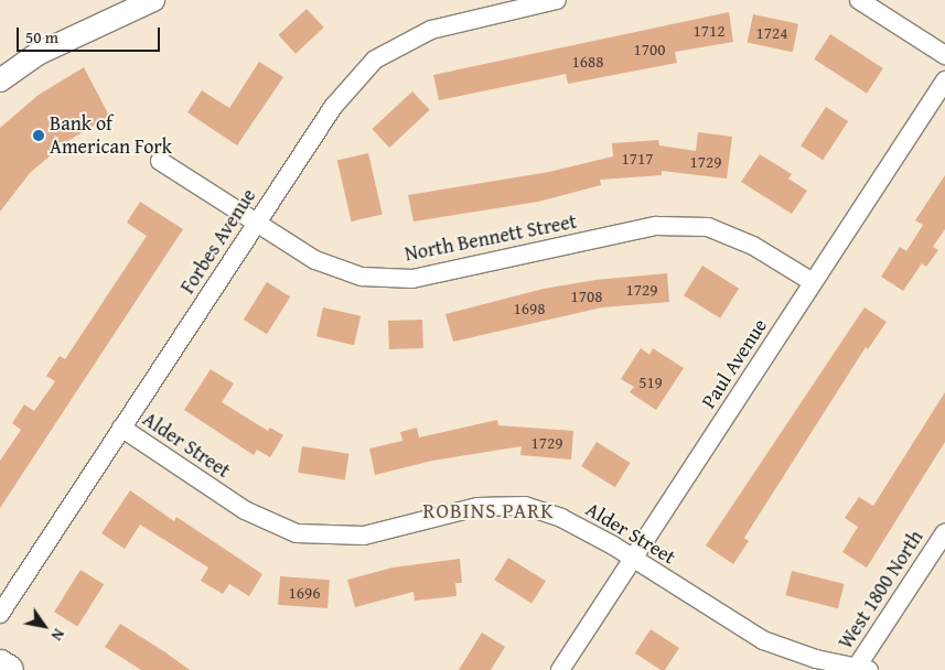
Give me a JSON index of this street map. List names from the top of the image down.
{
  "streets": {
    "street": [
      "North Bennett Street",
      "Forbes Avenue",
      "Paul Avenue",
      "Alder Street",
      "West 1800 North"
    ]
  },
  "crossings": [
    ["North Bennett Street", "Forbes Avenue"],
    ["North Bennett Street", "Paul Avenue"],
    ["Forbes Avenue", "Alder Street"],
    ["Paul Avenue", "Alder Street"],
    ["Alder Street", "West 1800 North"]
  ],
  "districts": ["ROBINS PARK"],
  "places": ["Bank of American Fork"],
  "house_numbers": [
    "1712",
    "1724",
    "1700",
    "1688",
    "1717",
    "1729",
    "1729",
    "1708",
    "1698",
    "519",
    "1729",
    "1696"
  ],
  "scale_bar": "50 m",
  "north": "bottom right"
}
